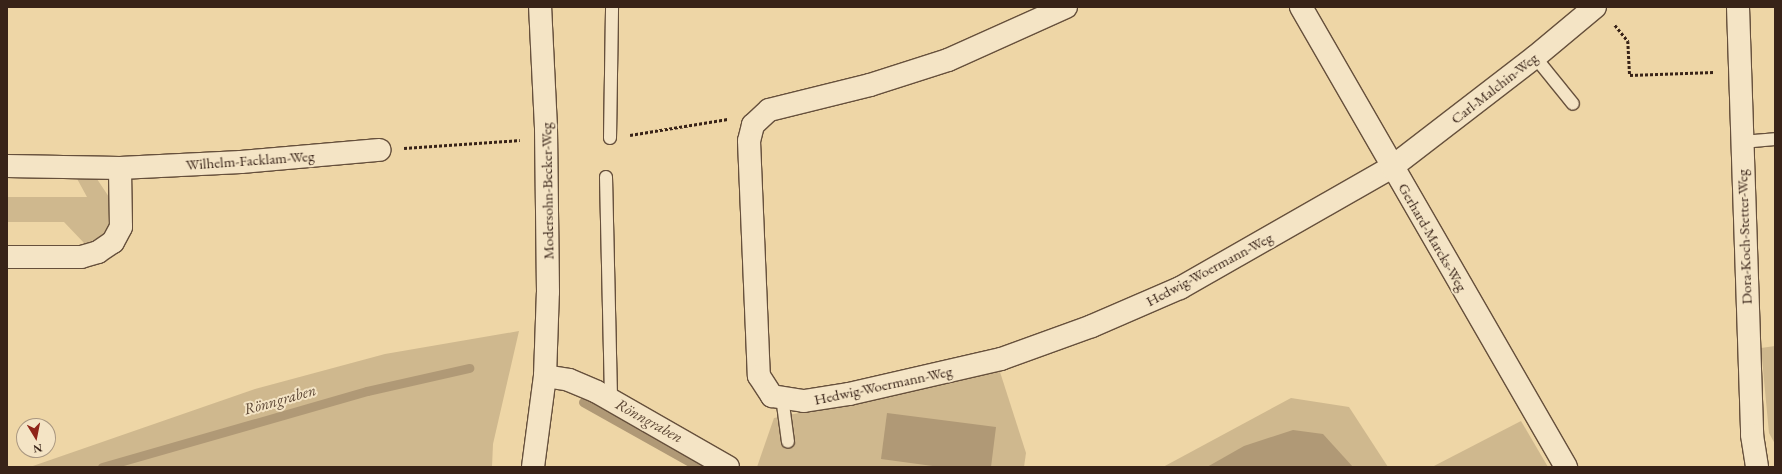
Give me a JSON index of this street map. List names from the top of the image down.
{
  "streets": {
    "street": [
      "Carl-Malchin-Weg",
      "Wilhelm-Facklam-Weg",
      "Modersohn-Becker-Weg",
      "Gerhard-Marcks-Weg",
      "Dora-Koch-Stetter-Weg",
      "Hedwig-Woermann-Weg"
    ]
  },
  "crossings": [
    ["Carl-Malchin-Weg", "Gerhard-Marcks-Weg"],
    ["Carl-Malchin-Weg", "Hedwig-Woermann-Weg"],
    ["Gerhard-Marcks-Weg", "Hedwig-Woermann-Weg"]
  ],
  "water": ["Rönngraben"],
  "north": "bottom"
}
